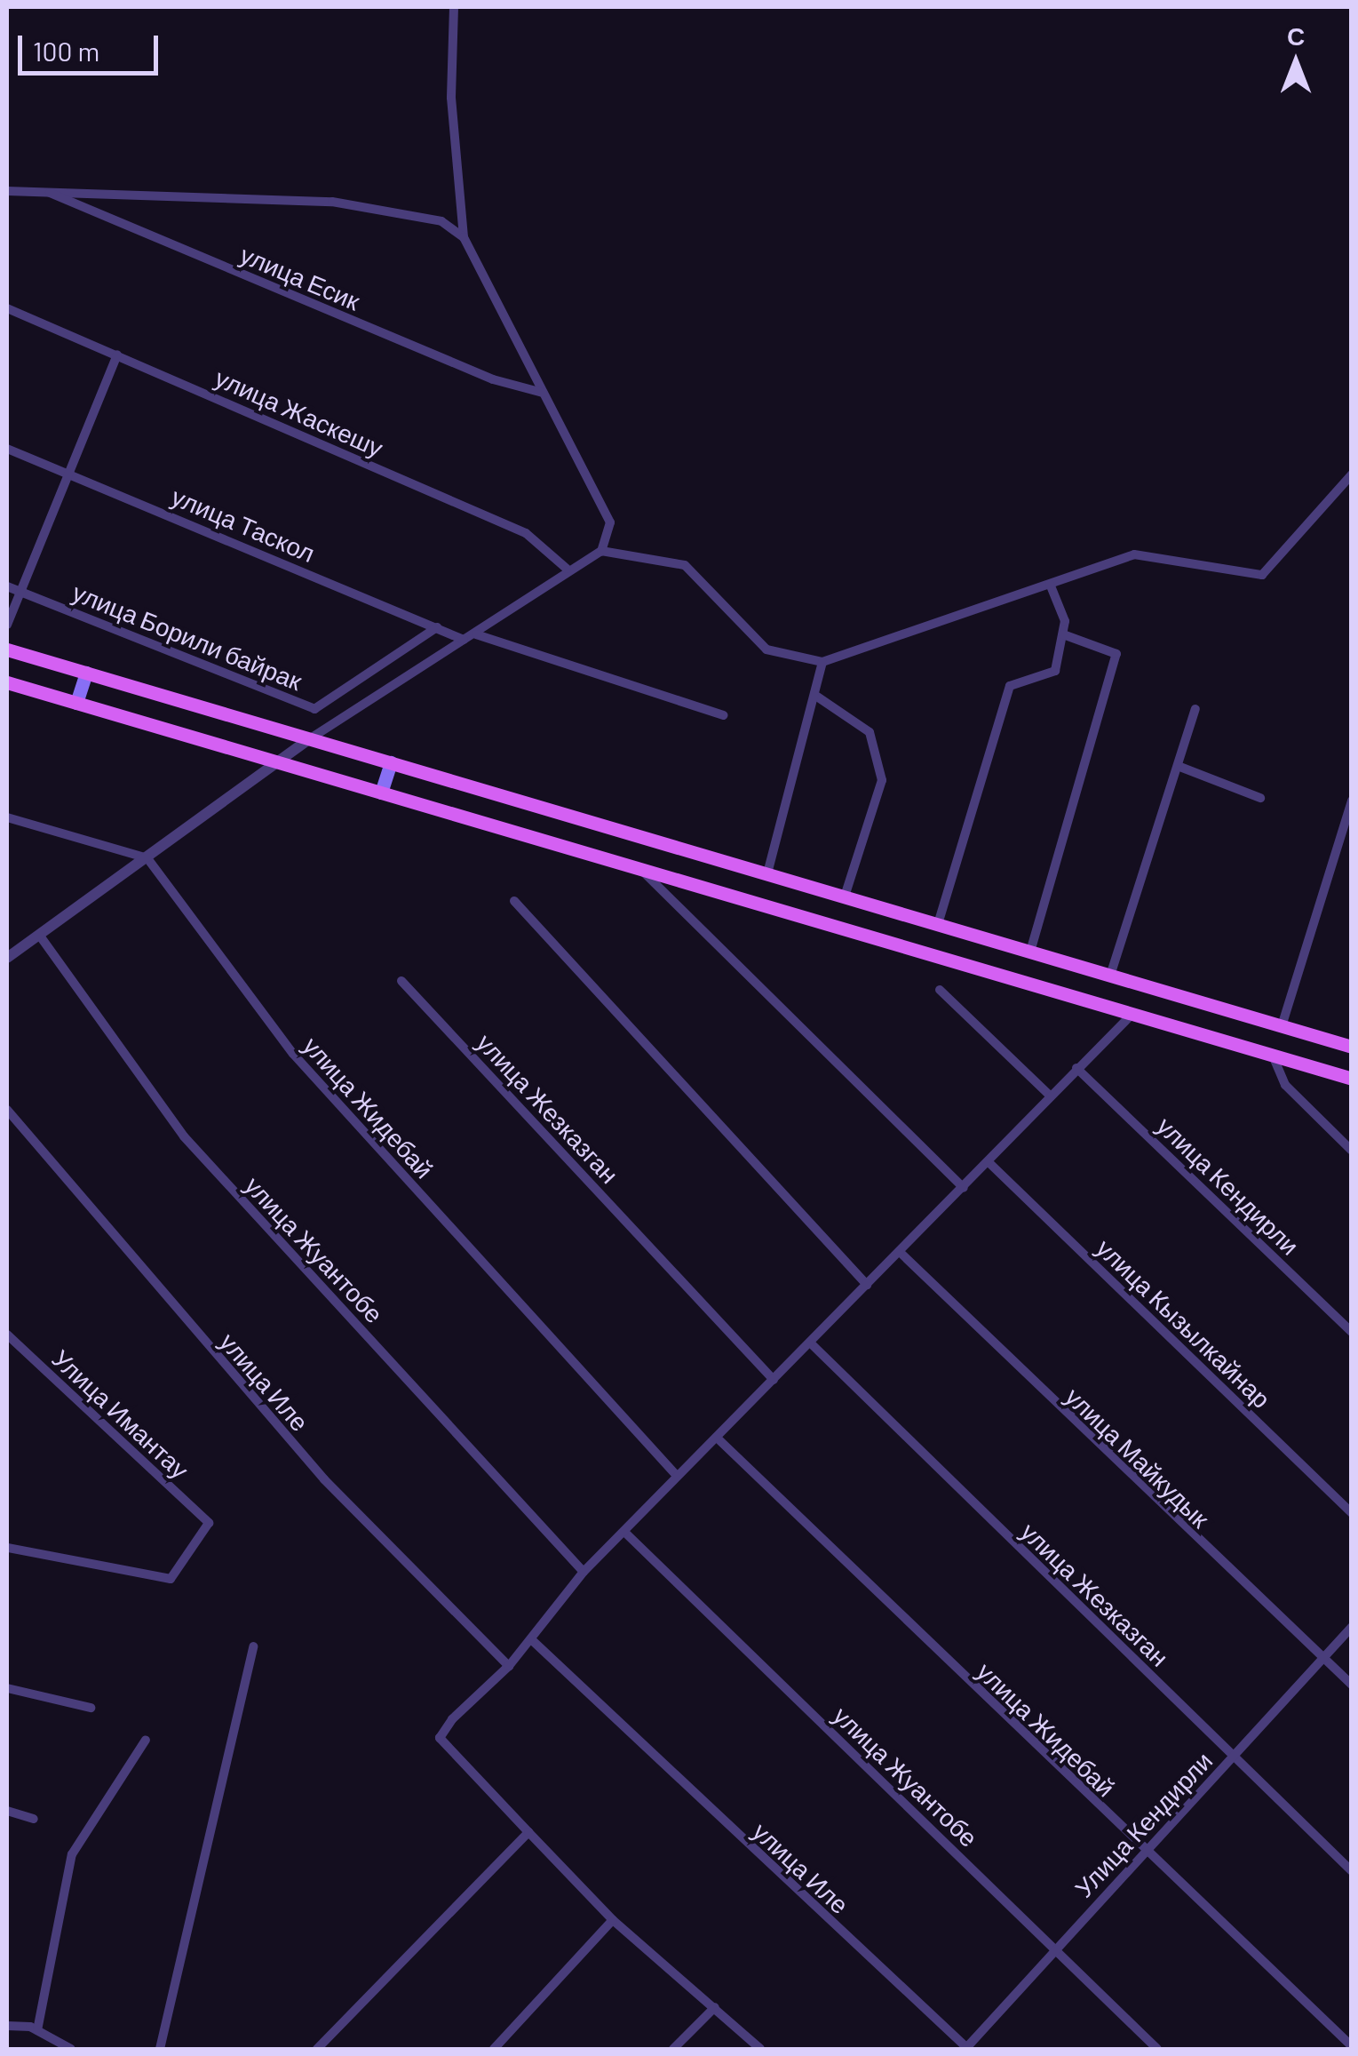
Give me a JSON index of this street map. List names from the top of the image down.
{
  "streets": {
    "street": [
      "улица Есик",
      "улица Жаскешу",
      "улица Таскол",
      "улица Борили байрак",
      "улица Жидебай",
      "улица Жезказган",
      "улица Кендирли",
      "улица Жуантобе",
      "улица Кызылкайнар",
      "улица Иле",
      "Улица Имантау",
      "улица Майкудык",
      "Улица Кендирли"
    ]
  },
  "crossings": [
    ["улица Таскол", "улица Борили байрак"],
    ["улица Жидебай", "Улица Кендирли"],
    ["улица Жезказган", "Улица Кендирли"],
    ["улица Жуантобе", "Улица Кендирли"],
    ["улица Иле", "Улица Кендирли"],
    ["улица Майкудык", "Улица Кендирли"]
  ],
  "scale_bar": "100 m",
  "north": "top"
}
